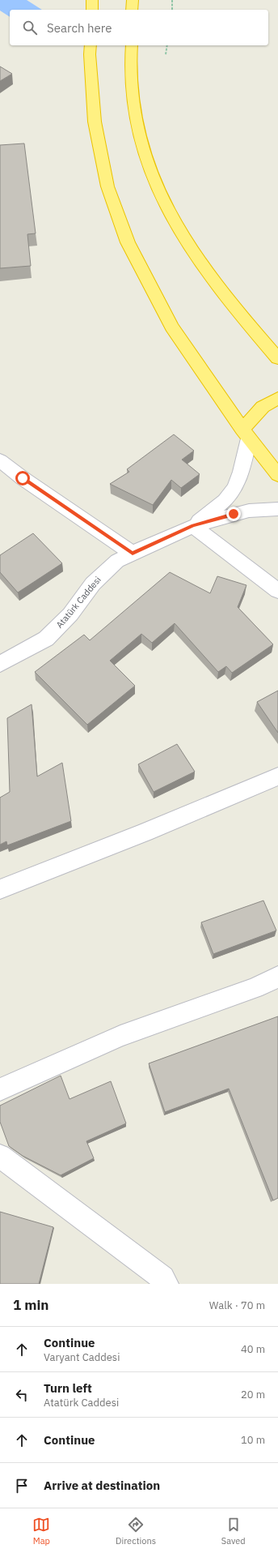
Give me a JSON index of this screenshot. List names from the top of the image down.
{
  "streets": {
    "street": ["Atatürk Caddesi"]
  },
  "page": {
    "search": "Search here",
    "heading": ["1 min", "Walk · 70 m"],
    "list": [
      ["Continue", "Varyant Caddesi", "40 m"],
      ["Turn left", "Atatürk Caddesi", "20 m"],
      ["Continue", "10 m"],
      "Arrive at destination"
    ],
    "nav": ["Map", "Directions", "Saved"]
  }
}
